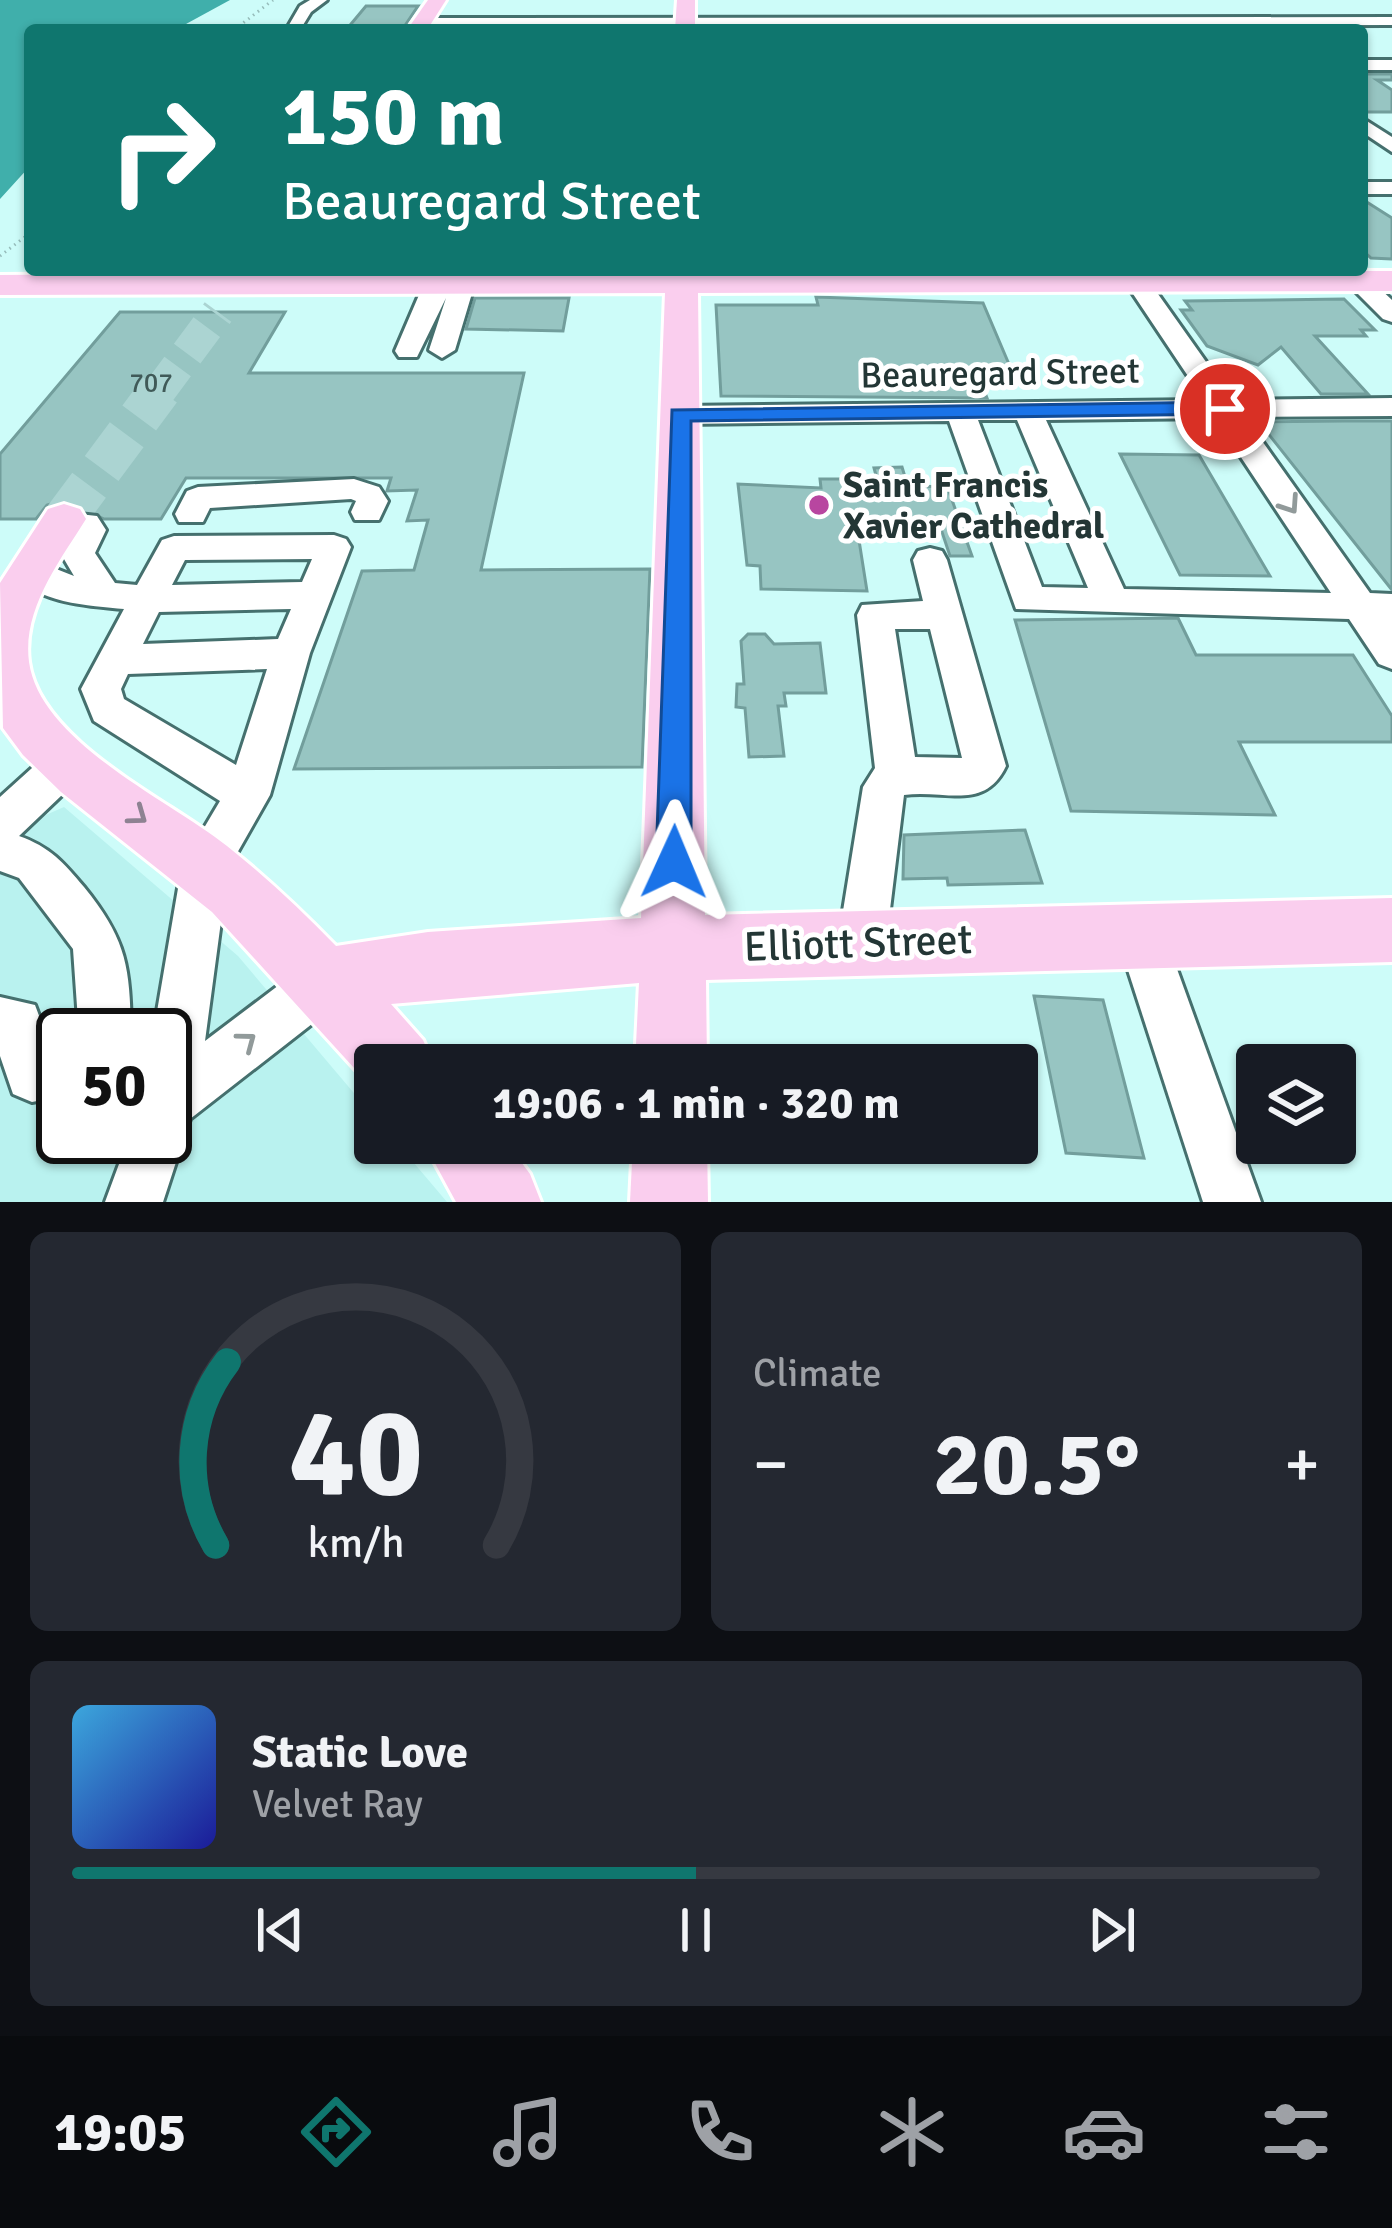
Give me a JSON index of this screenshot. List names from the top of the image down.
{
  "streets": {
    "main road": ["Elliott Street"],
    "street": ["Beauregard Street"]
  },
  "places": ["Saint Francis Xavier Cathedral"],
  "house_numbers": ["707"],
  "page": {
    "turn": ["150 m", "Beauregard Street"],
    "limit": "50",
    "trip": "19:06 · 1 min · 320 m",
    "tile": "Climate",
    "heat": ["−", "20.5°", "+"],
    "song": ["Static Love", "Velvet Ray"],
    "tabs": "19:05",
    "gauge": ["40", "km/h"]
  }
}
